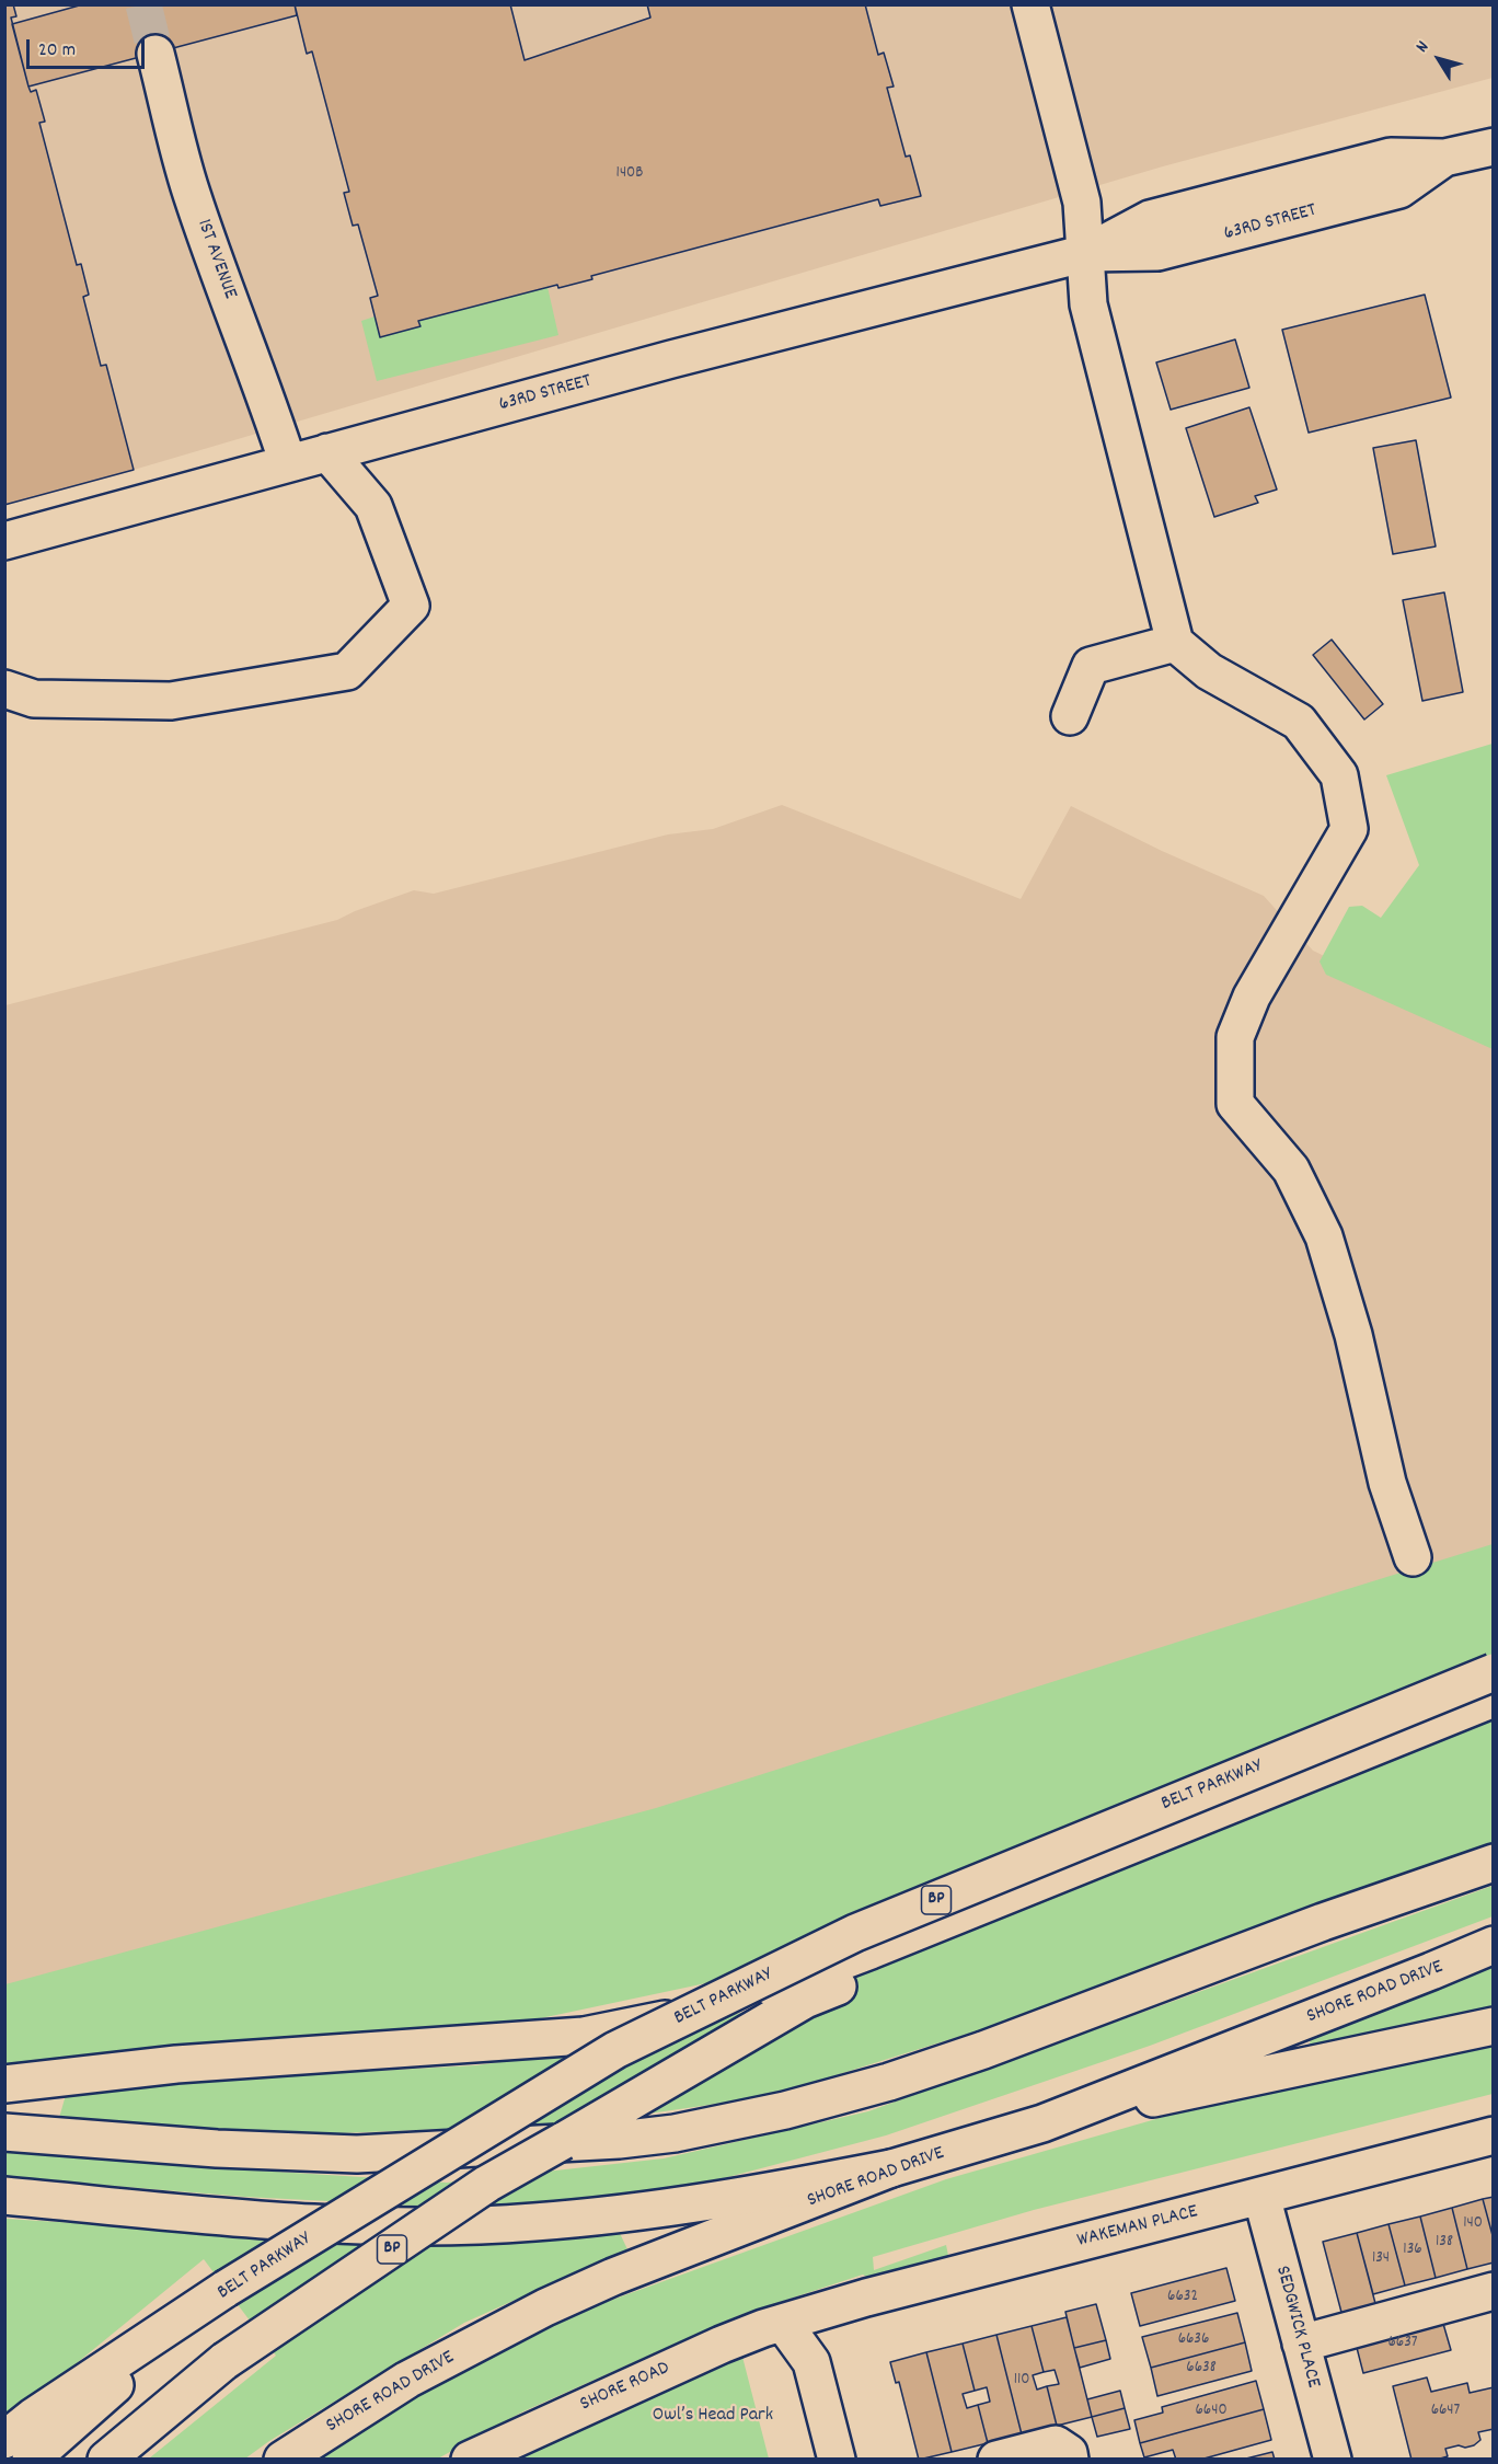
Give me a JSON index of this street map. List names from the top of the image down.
{
  "streets": {
    "main road": [
      "63RD STREET",
      "1ST AVENUE",
      "BELT PARKWAY",
      "BP",
      "SHORE ROAD DRIVE",
      "WAKEMAN PLACE",
      "SEDGWICK PLACE",
      "SHORE ROAD"
    ]
  },
  "crossings": [
    ["63RD STREET", "1ST AVENUE"],
    ["WAKEMAN PLACE", "SEDGWICK PLACE"],
    ["WAKEMAN PLACE", "SHORE ROAD"]
  ],
  "parks": ["Owl’s Head Park"],
  "house_numbers": [
    "140B",
    "140",
    "138",
    "136",
    "134",
    "6632",
    "6636",
    "6637",
    "6638",
    "110",
    "6640",
    "6647"
  ],
  "scale_bar": "20 m",
  "north": "top left"
}
